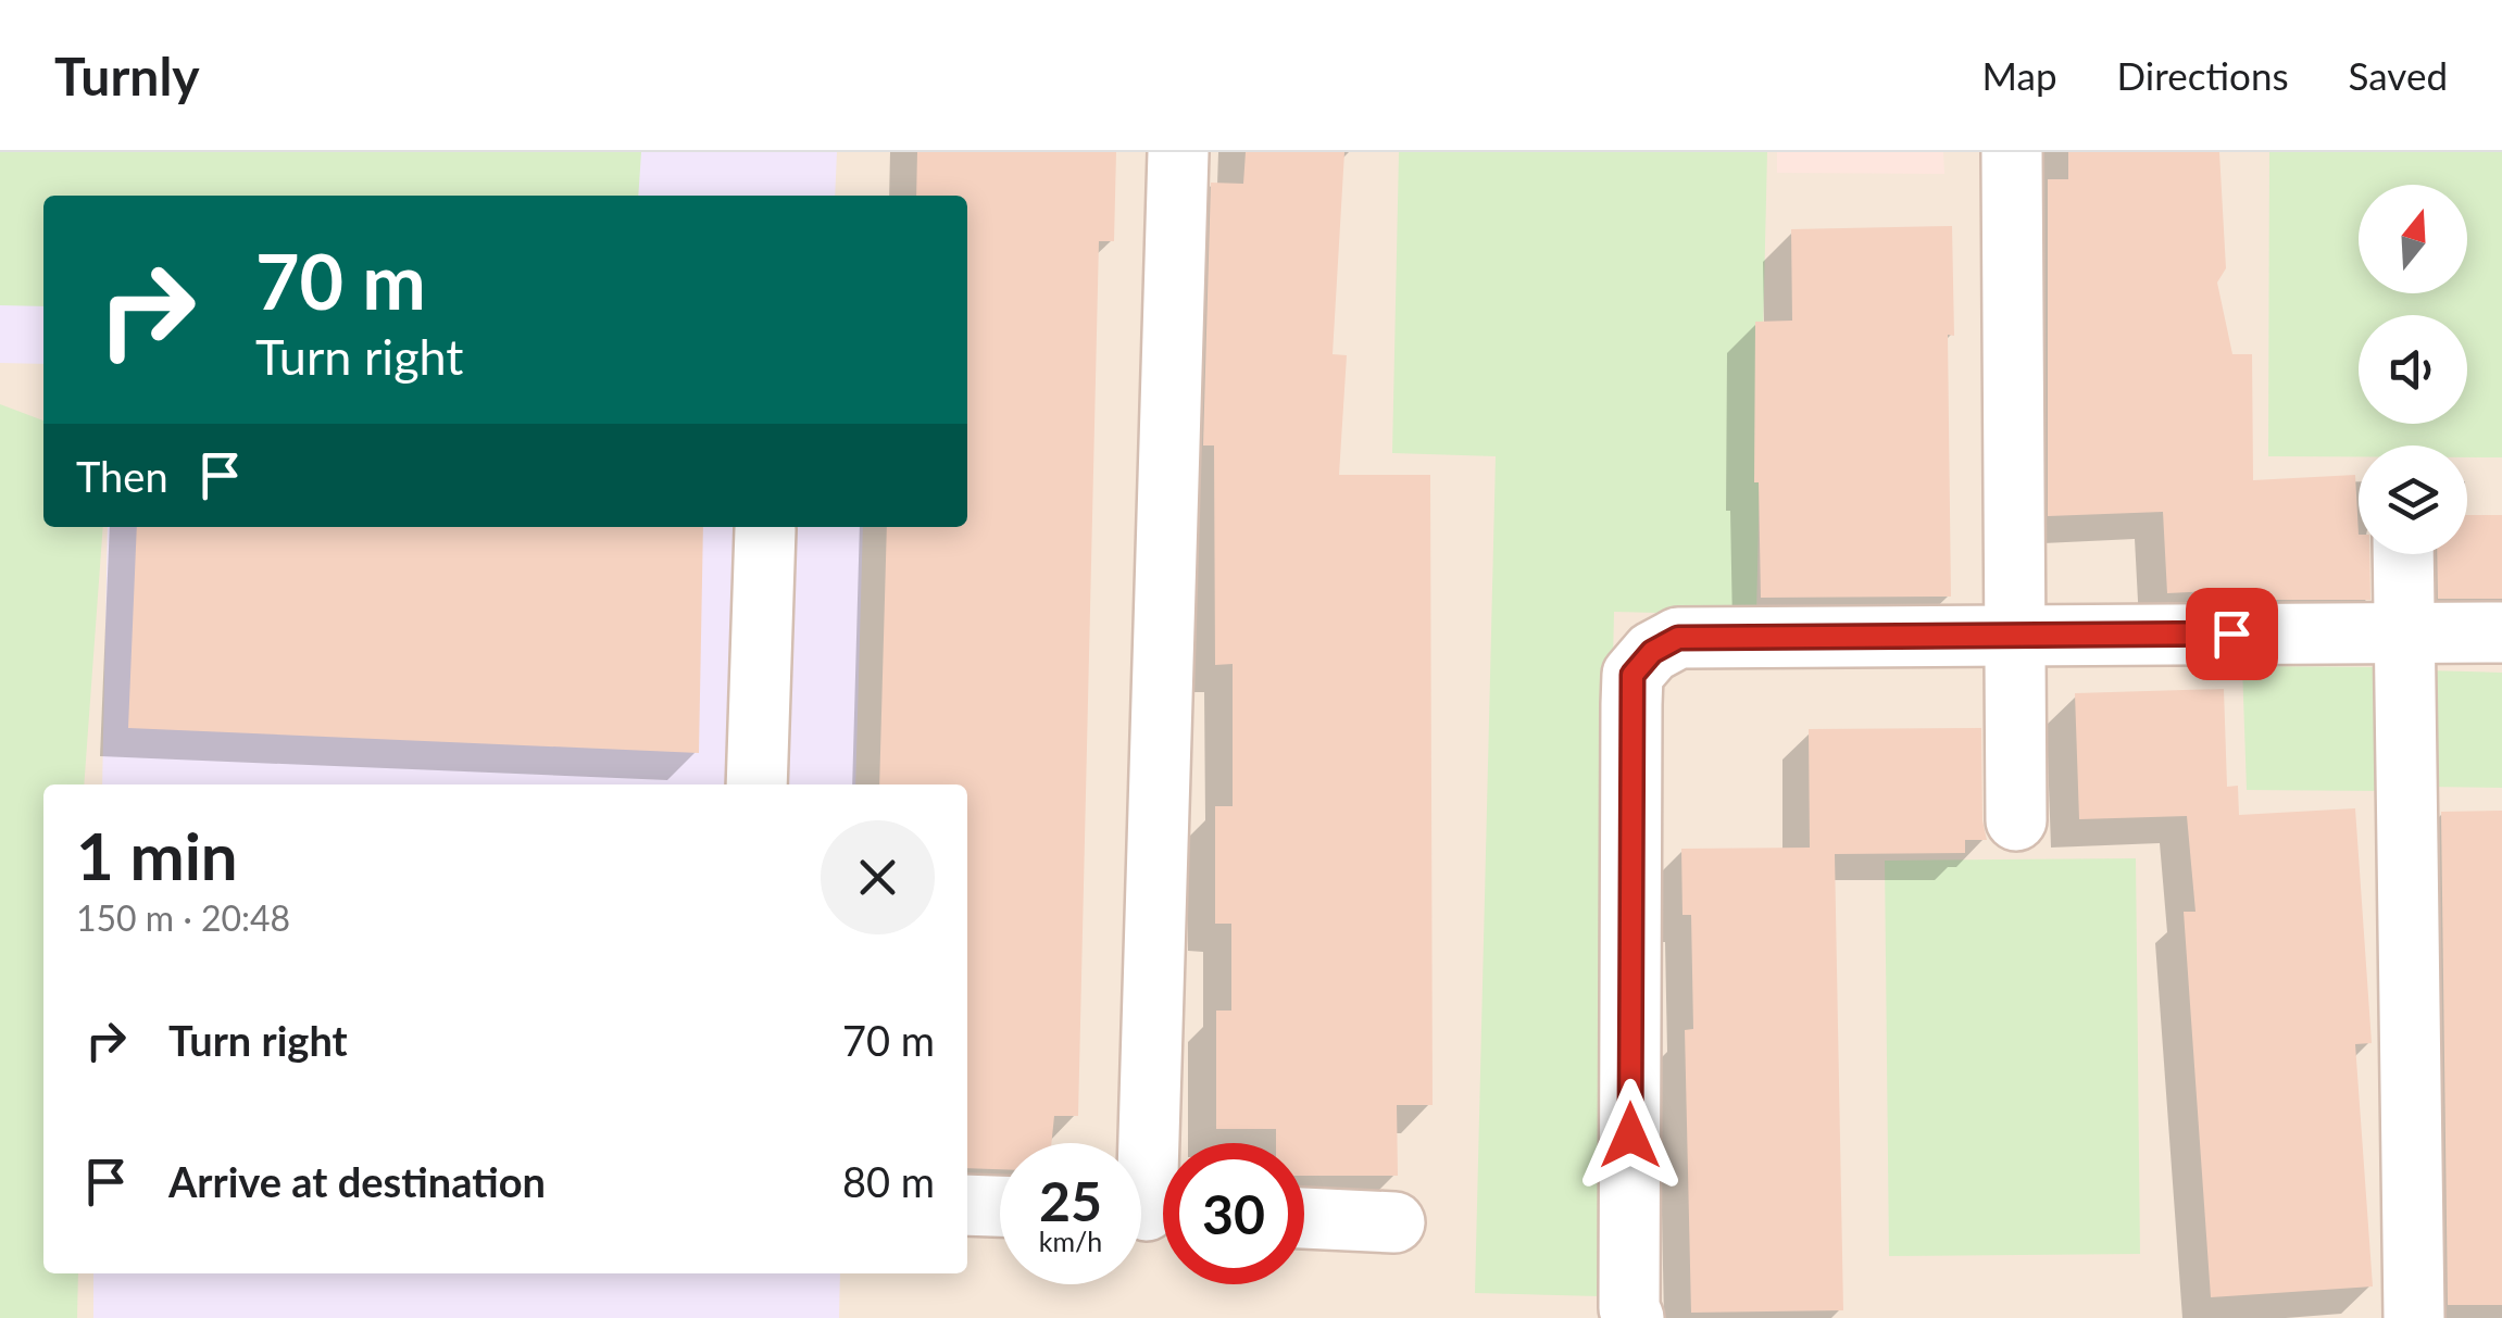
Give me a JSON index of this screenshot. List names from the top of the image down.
{
  "north": "top",
  "page": {
    "header": "Turnly",
    "nav": ["Map", "Directions", "Saved"],
    "turn": ["70 m", "Turn right"],
    "then": "Then",
    "heading": ["1 min", "150 m · 20:48"],
    "list": [
      {
        "name": "Turn right",
        "value": "70 m"
      },
      {
        "name": "Arrive at destination",
        "value": "80 m"
      }
    ],
    "speed": "25 km/h",
    "limit": "30"
  }
}
